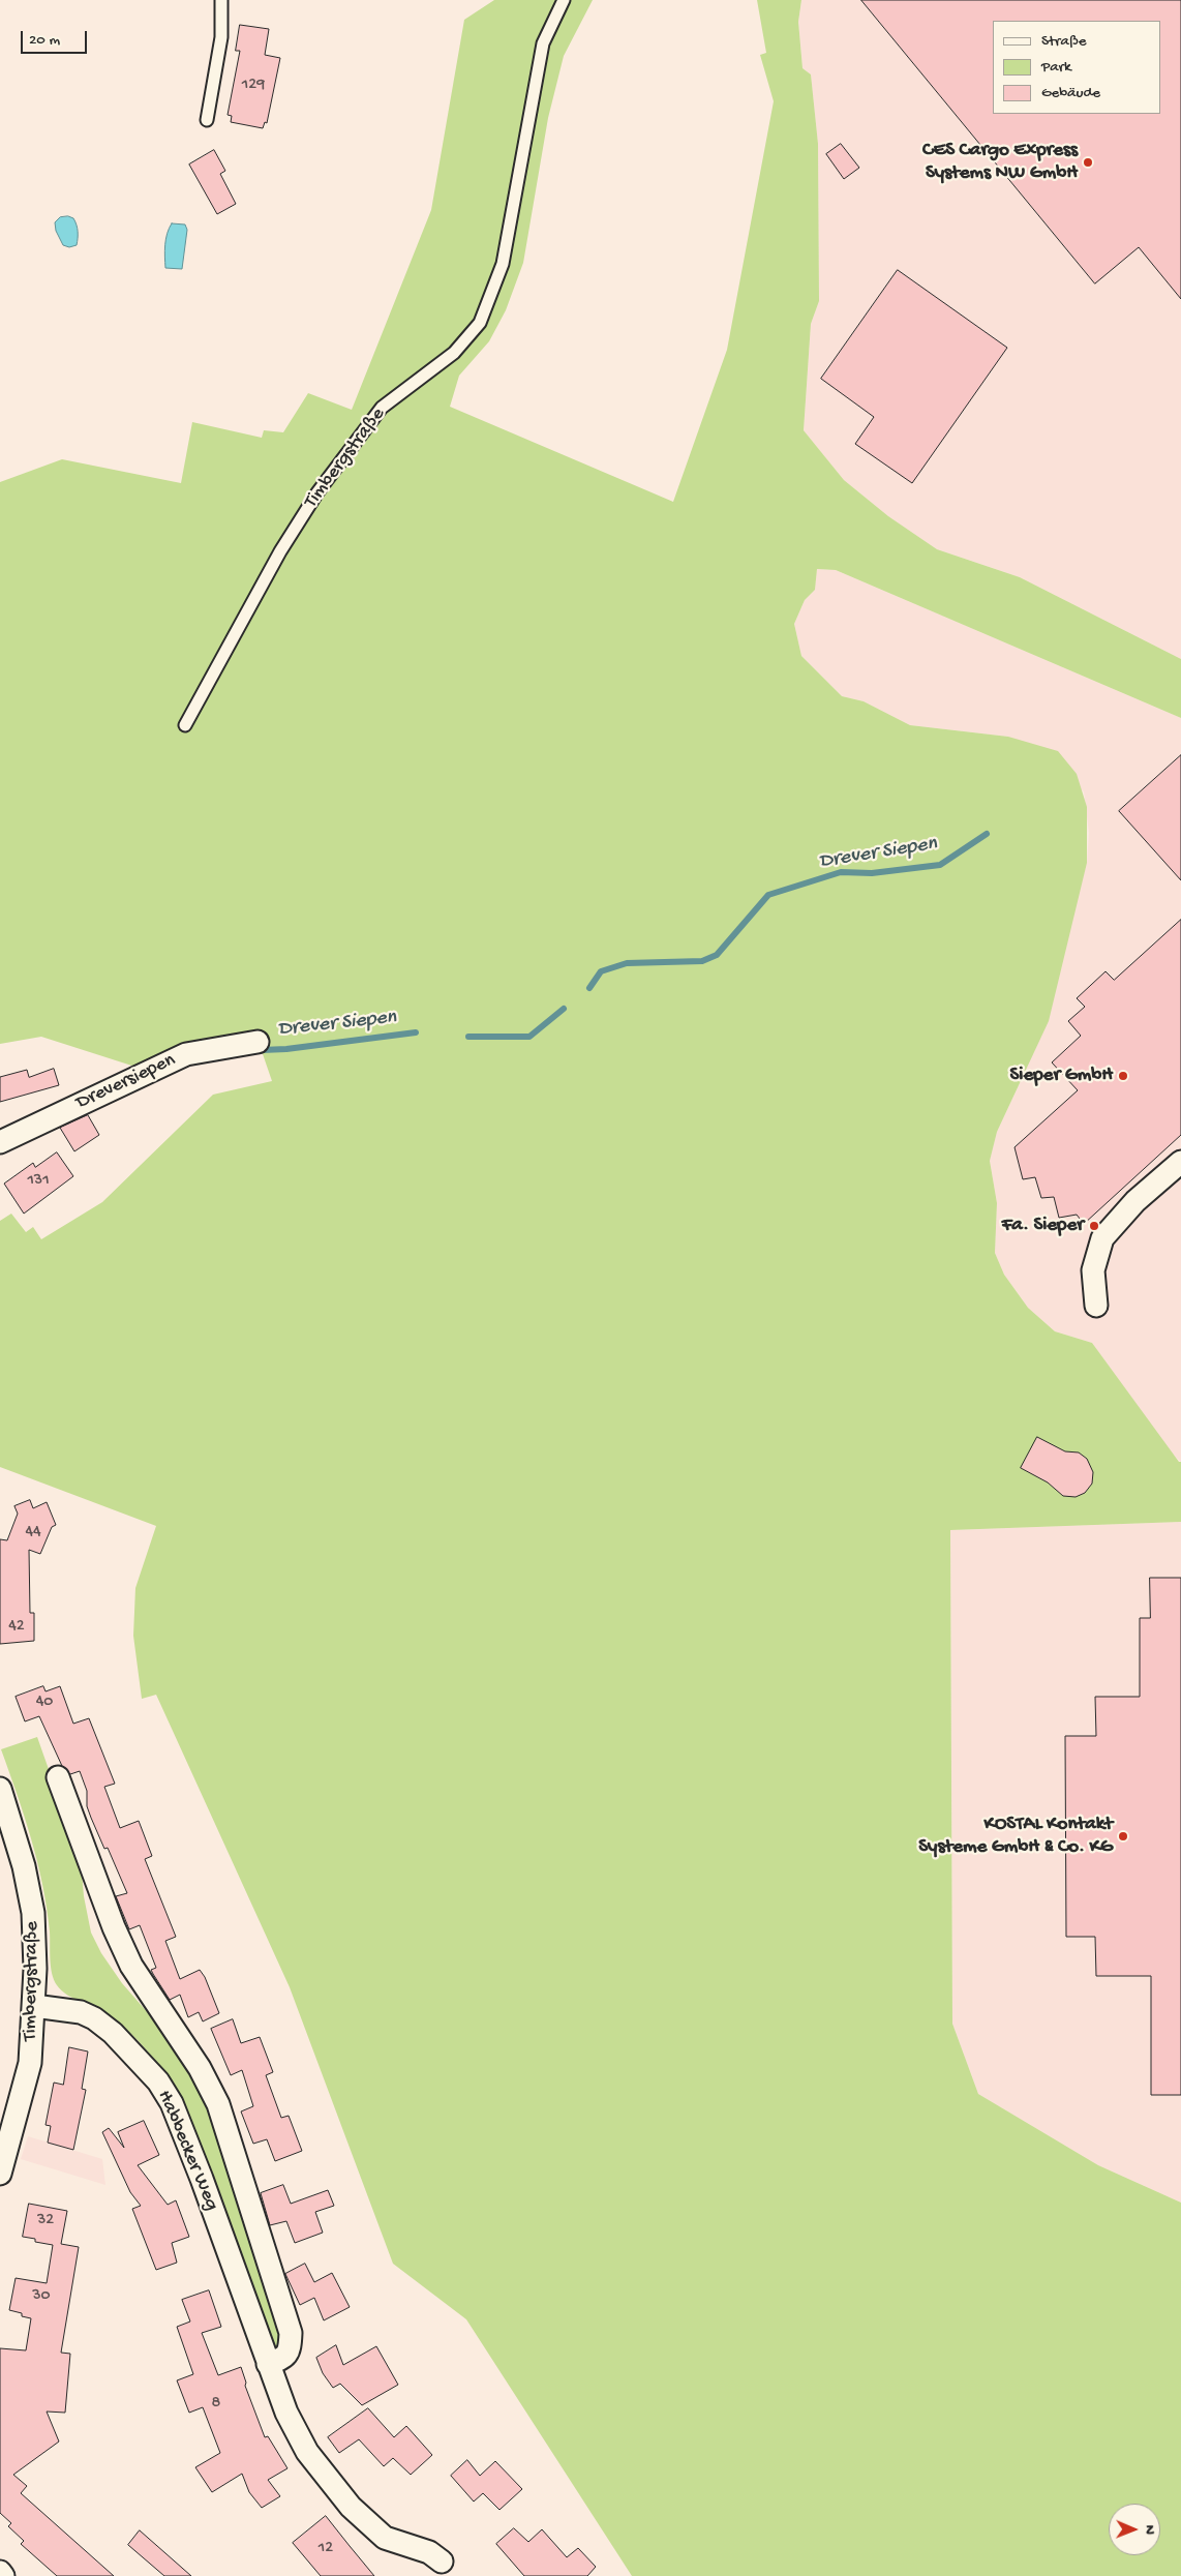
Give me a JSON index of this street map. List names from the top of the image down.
{
  "streets": {
    "street": ["Timbergstraße", "Dreversiepen", "Habbecker Weg"]
  },
  "crossings": [
    ["Timbergstraße", "Habbecker Weg"]
  ],
  "water": ["Drever Siepen"],
  "places": [
    "CES Cargo Express Systems NW GmbH",
    "Sieper GmbH",
    "Fa. Sieper",
    "KOSTAL Kontakt Systeme GmbH & Co. KG"
  ],
  "house_numbers": [
    "129",
    "131",
    "44",
    "42",
    "40",
    "32",
    "30",
    "8",
    "12"
  ],
  "legend": ["Straße", "Park", "Gebäude"],
  "scale_bar": "20 m",
  "north": "right"
}
